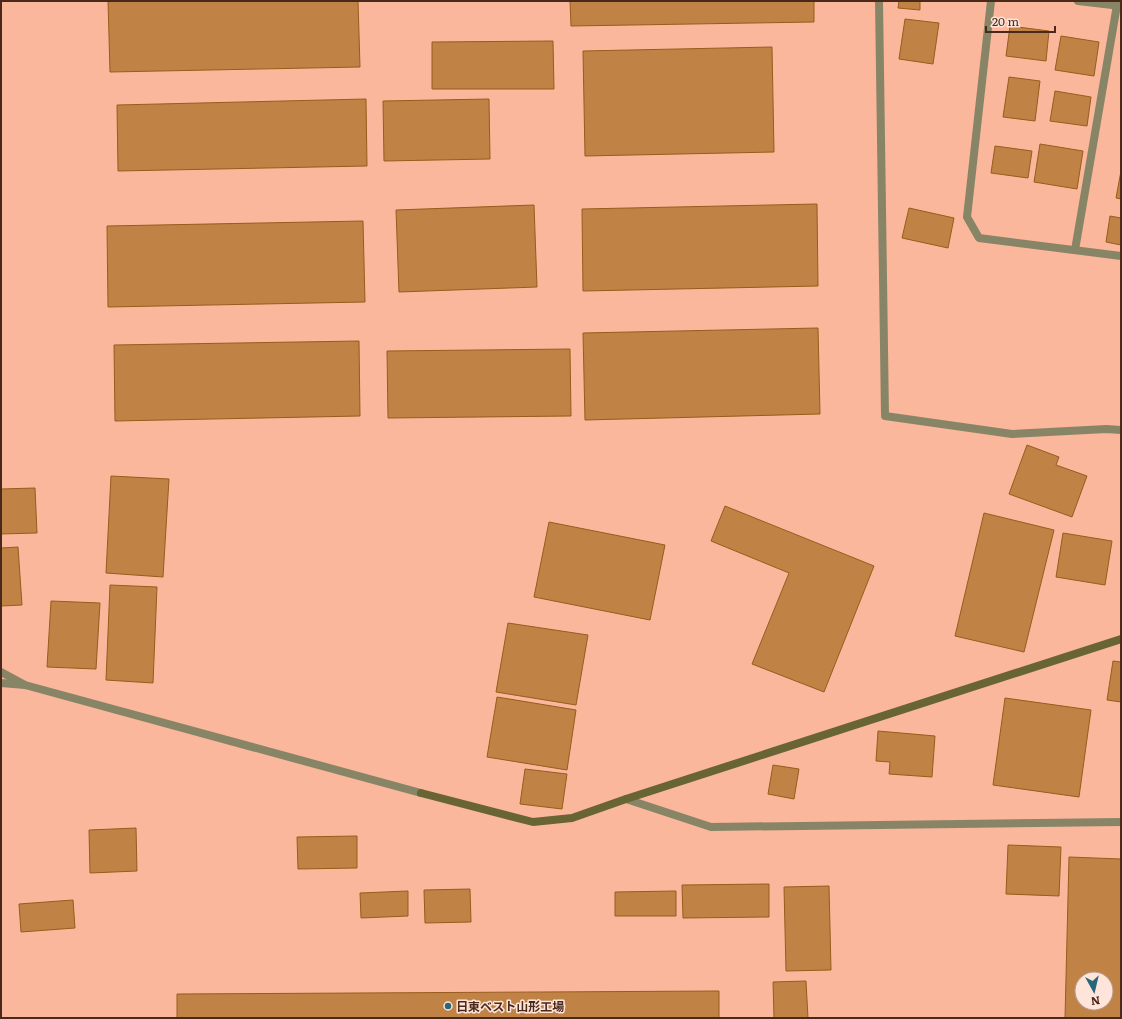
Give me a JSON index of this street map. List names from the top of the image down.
{
  "places": ["日東ベスト山形工場"],
  "scale_bar": "20 m",
  "north": "bottom"
}
